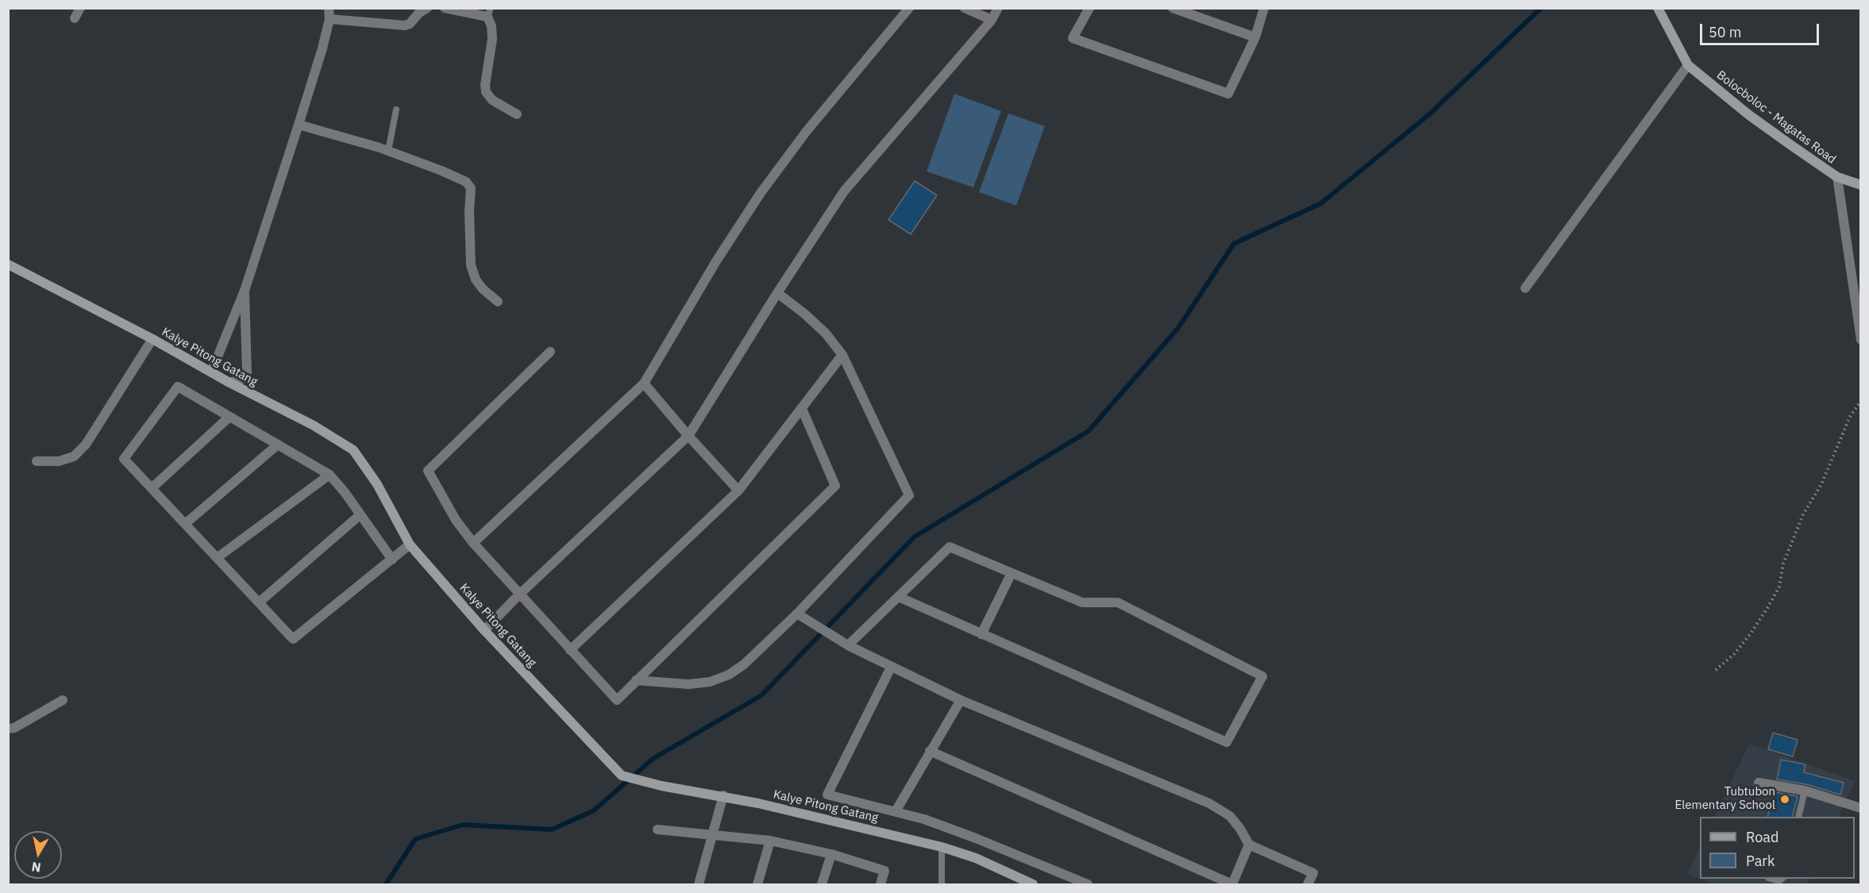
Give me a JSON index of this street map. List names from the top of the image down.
{
  "streets": {
    "street": ["Bolocboloc - Magatas Road", "Kalye Pitong Gatang"]
  },
  "places": ["Tubtubon Elementary School"],
  "legend": ["Road", "Park"],
  "scale_bar": "50 m",
  "north": "bottom"
}
